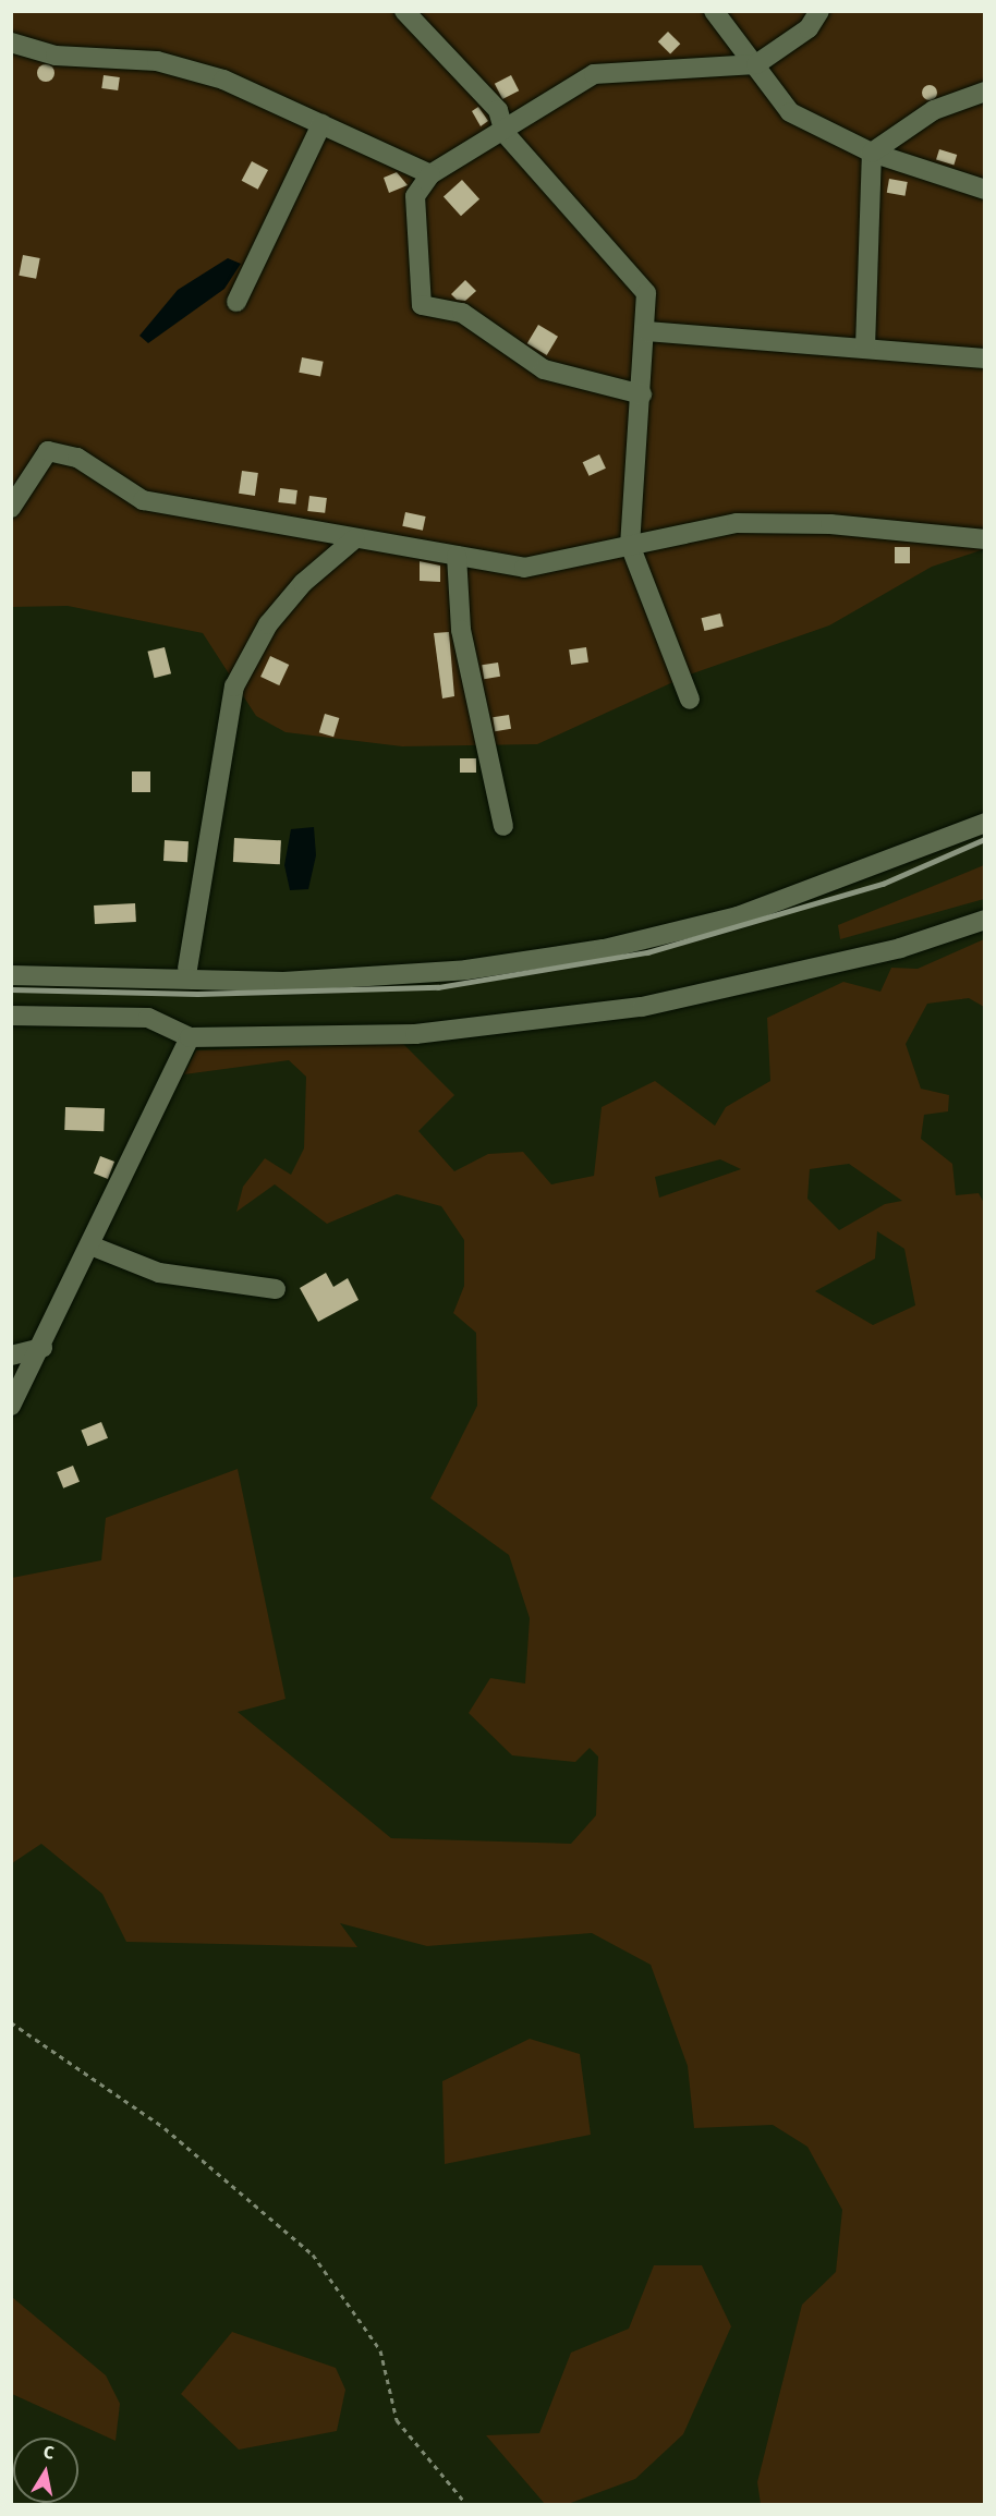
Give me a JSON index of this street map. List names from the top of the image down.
{
  "north": "top"
}
